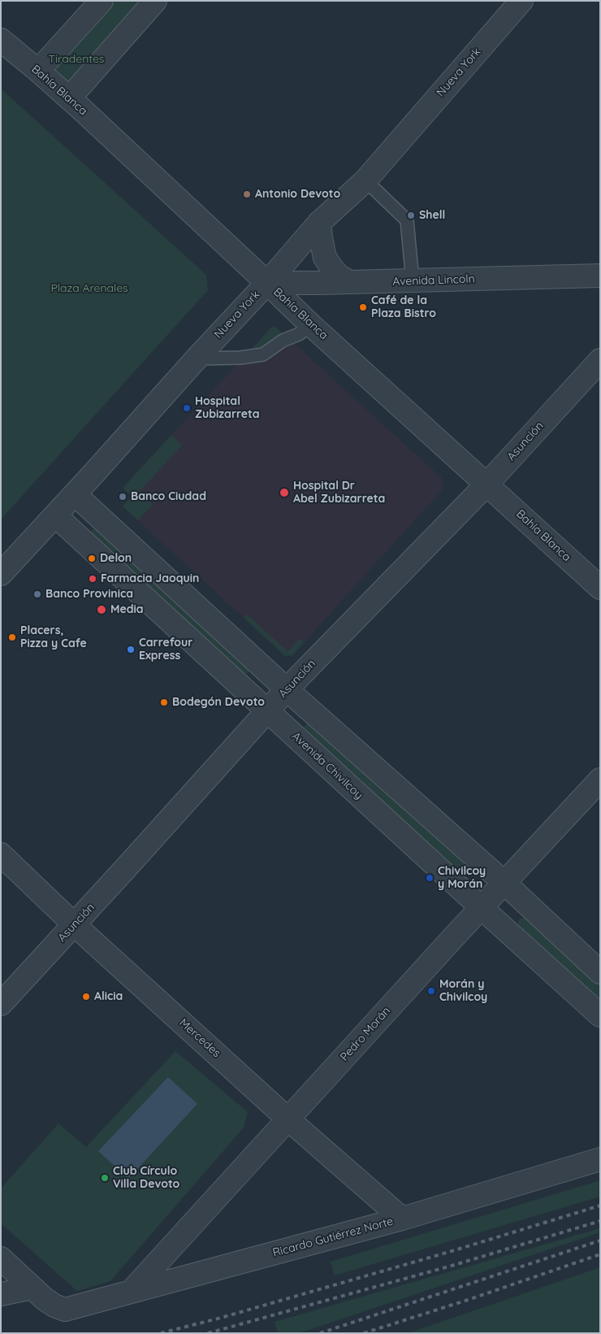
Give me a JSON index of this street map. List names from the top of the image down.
{
  "streets": {
    "street": [
      "Nueva York",
      "Bahía Blanca",
      "Avenida Lincoln",
      "Asunción",
      "Avenida Chivilcoy",
      "Pedro Morán",
      "Mercedes",
      "Ricardo Gutiérrez Norte"
    ]
  },
  "crossings": [
    ["Nueva York", "Bahía Blanca"],
    ["Nueva York", "Avenida Lincoln"],
    ["Nueva York", "Avenida Chivilcoy"],
    ["Bahía Blanca", "Avenida Lincoln"],
    ["Bahía Blanca", "Asunción"],
    ["Asunción", "Avenida Chivilcoy"],
    ["Asunción", "Mercedes"],
    ["Avenida Chivilcoy", "Pedro Morán"],
    ["Pedro Morán", "Mercedes"],
    ["Pedro Morán", "Ricardo Gutiérrez Norte"],
    ["Mercedes", "Ricardo Gutiérrez Norte"]
  ],
  "parks": ["Tiradentes", "Plaza Arenales"],
  "places": [
    "Antonio Devoto",
    "Shell",
    "Café de la Plaza Bistro",
    "Hospital Zubizarreta",
    "Hospital Dr Abel Zubizarreta",
    "Banco Ciudad",
    "Delon",
    "Farmacia Jaoquin",
    "Banco Provinica",
    "Media",
    "Placers, Pizza y Cafe",
    "Carrefour Express",
    "Bodegón Devoto",
    "Chivilcoy y Morán",
    "Morán y Chivilcoy",
    "Alicia",
    "Club Círculo Villa Devoto"
  ]
}
